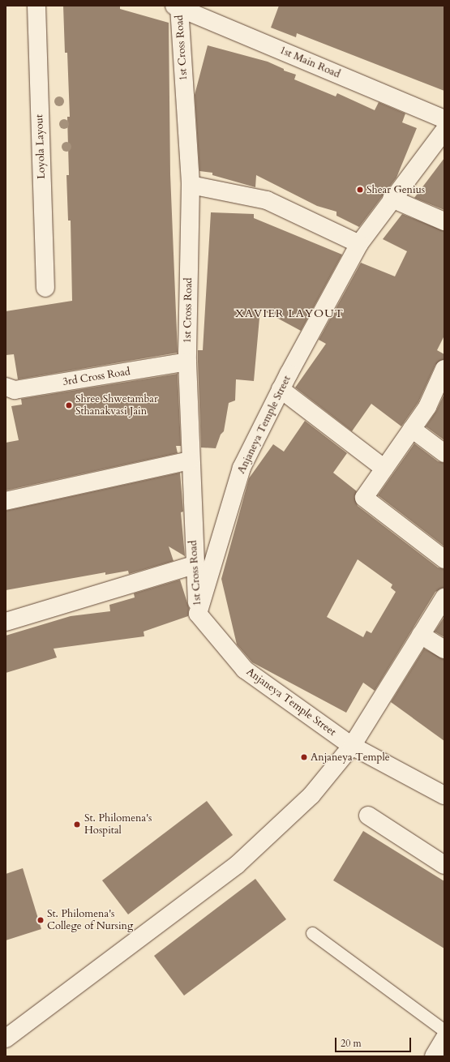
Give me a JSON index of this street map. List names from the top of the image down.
{
  "streets": {
    "street": [
      "1st Cross Road",
      "1st Main Road",
      "Loyola Layout",
      "3rd Cross Road",
      "Anjaneya Temple Street"
    ]
  },
  "crossings": [
    ["1st Cross Road", "1st Main Road"],
    ["1st Cross Road", "3rd Cross Road"],
    ["1st Cross Road", "Anjaneya Temple Street"]
  ],
  "districts": ["XAVIER LAYOUT"],
  "places": [
    "Shear Genius",
    "Shree Shwetambar Sthanakvasi Jain",
    "Anjaneya Temple",
    "St. Philomena's Hospital",
    "St. Philomena's College of Nursing"
  ],
  "scale_bar": "20 m"
}
